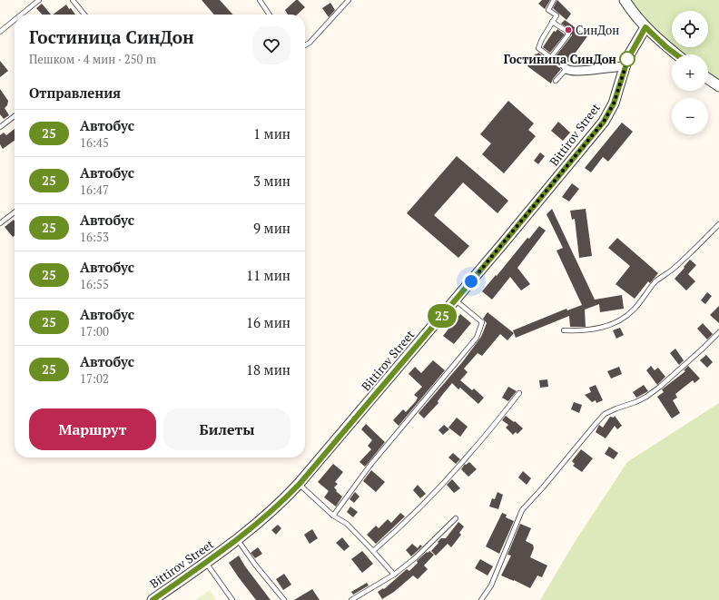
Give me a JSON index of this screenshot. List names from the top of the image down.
{
  "streets": {
    "street": ["Bittirov Street"]
  },
  "places": ["СинДон", "Гостиница СинДон"],
  "lines": ["bus line 25"],
  "page": {
    "on_map": "25",
    "map_buttons": ["+", "−"],
    "heading": [
      ["Гостиница СинДон", "Пешком · 4 мин · 250 m"],
      "Отправления"
    ],
    "list": [
      {
        "mark": "25",
        "name": "Автобус",
        "note": "16:45",
        "value": "1 мин"
      },
      {
        "mark": "25",
        "name": "Автобус",
        "note": "16:47",
        "value": "3 мин"
      },
      {
        "mark": "25",
        "name": "Автобус",
        "note": "16:53",
        "value": "9 мин"
      },
      {
        "mark": "25",
        "name": "Автобус",
        "note": "16:55",
        "value": "11 мин"
      },
      {
        "mark": "25",
        "name": "Автобус",
        "note": "17:00",
        "value": "16 мин"
      },
      {
        "mark": "25",
        "name": "Автобус",
        "note": "17:02",
        "value": "18 мин"
      }
    ],
    "buttons": ["Маршрут", "Билеты"]
  }
}
